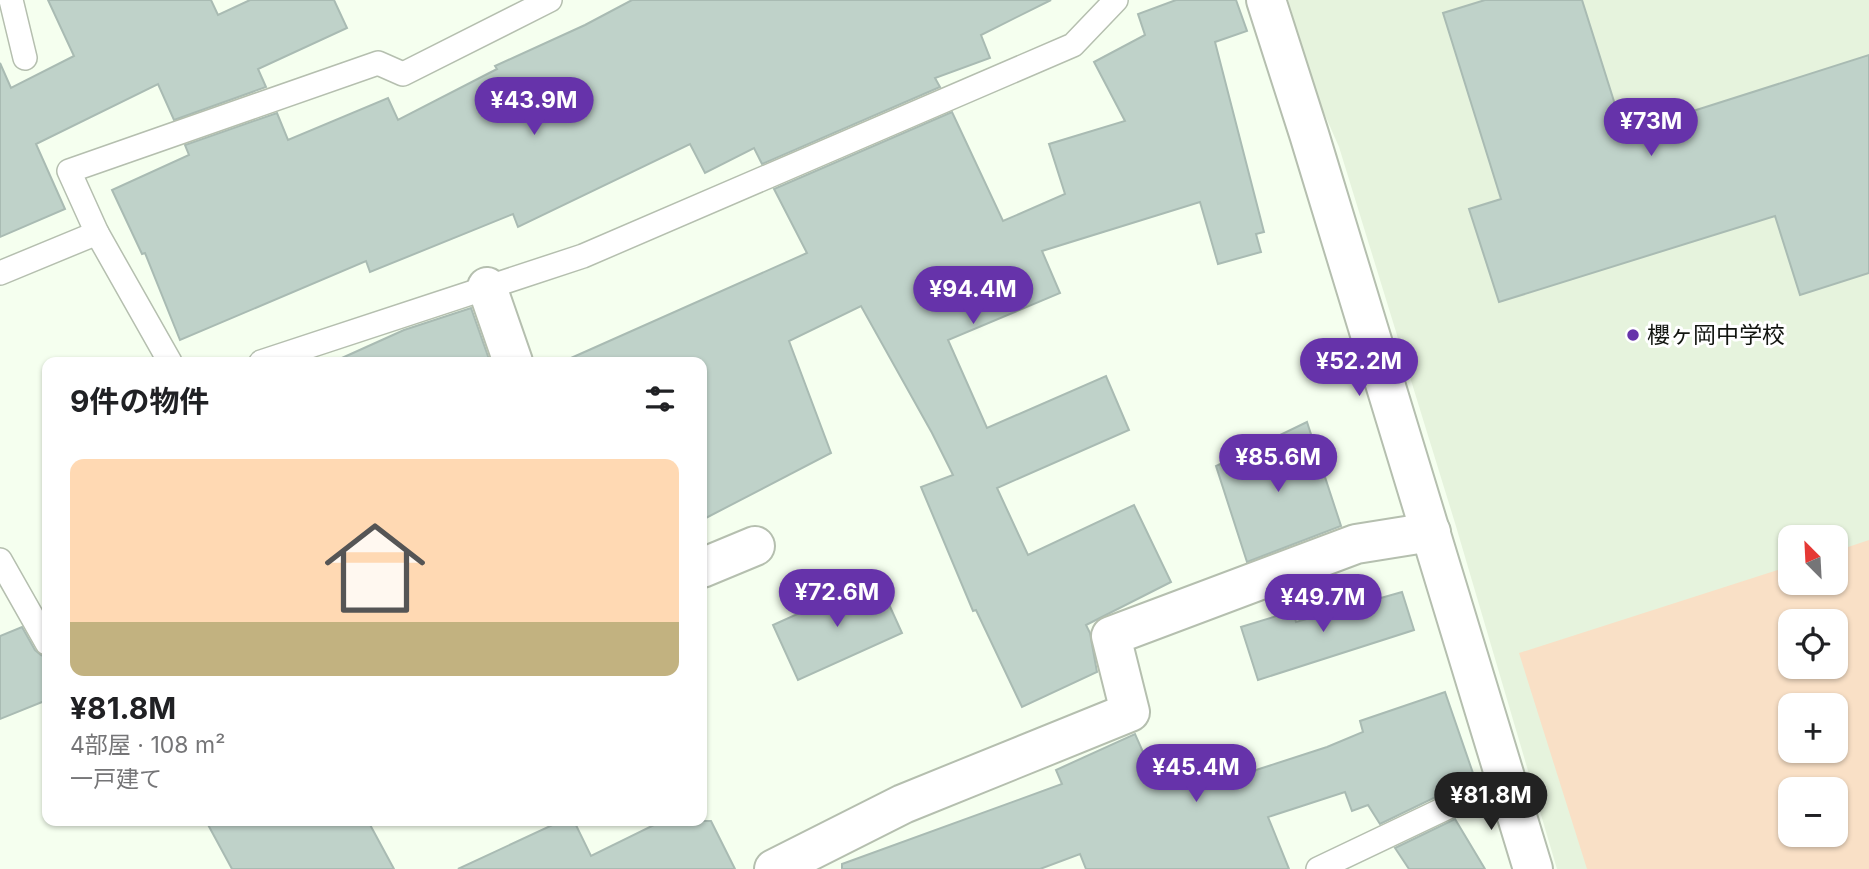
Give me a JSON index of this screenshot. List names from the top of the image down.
{
  "places": ["櫻ヶ岡中学校"],
  "north": "top left",
  "page": {
    "price": [
      "¥43.9M",
      "¥73M",
      "¥94.4M",
      "¥52.2M",
      "¥85.6M",
      "¥72.6M",
      "¥49.7M",
      "¥45.4M",
      "¥81.8M"
    ],
    "heading": "9件の物件",
    "list": [
      {
        "name": "¥81.8M",
        "note": "4部屋 · 108 m² · 一戸建て"
      }
    ],
    "map_buttons": ["+", "−"]
  }
}
